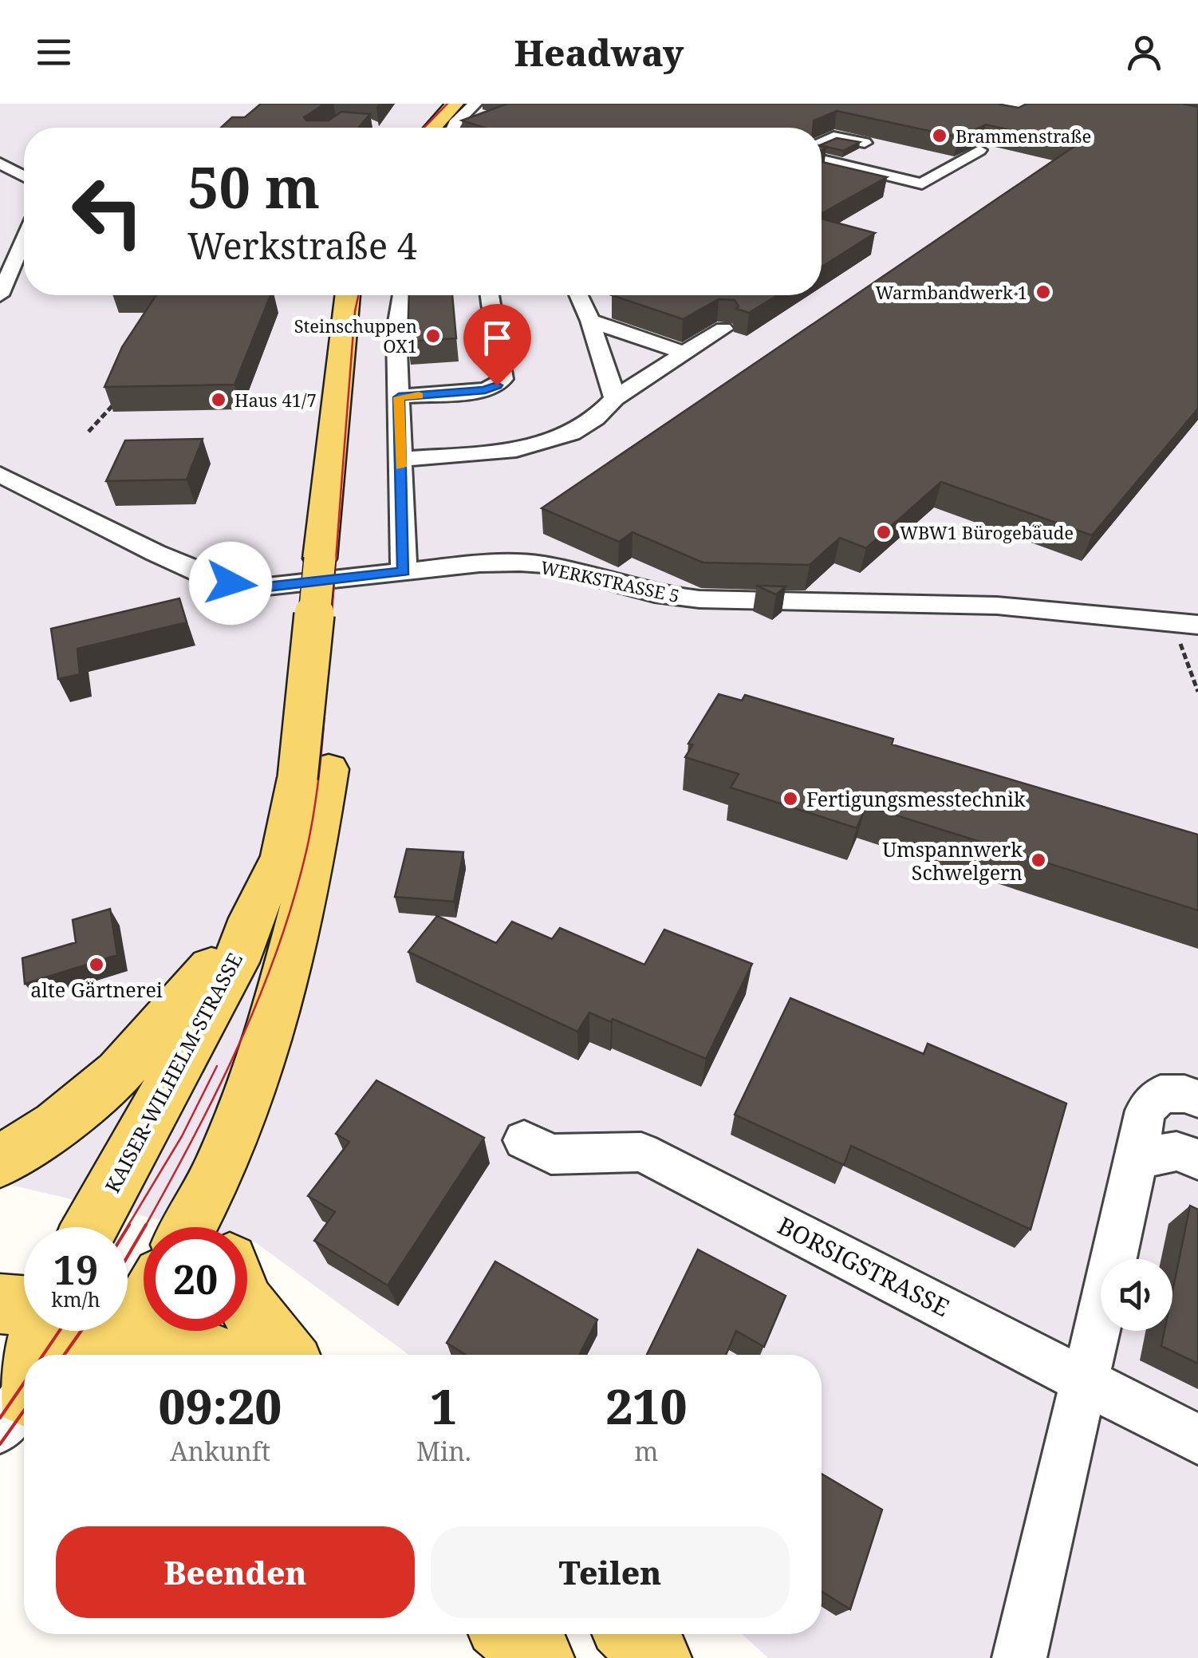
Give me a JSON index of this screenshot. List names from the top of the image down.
{
  "streets": {
    "main road": ["KAISER-WILHELM-STRASSE"],
    "street": ["WERKSTRASSE 5", "BORSIGSTRASSE"]
  },
  "places": [
    "Brammenstraße",
    "Warmbandwerk 1",
    "Steinschuppen OX1",
    "Haus 41/7",
    "WBW1 Bürogebäude",
    "Fertigungsmesstechnik",
    "Umspannwerk Schwelgern",
    "alte Gärtnerei"
  ],
  "page": {
    "header": "Headway",
    "turn": ["50 m", "Werkstraße 4"],
    "speed": "19 km/h",
    "limit": "20",
    "eta": [
      "09:20",
      "Ankunft",
      "1",
      "Min.",
      "210",
      "m"
    ],
    "buttons": ["Beenden", "Teilen"]
  }
}
